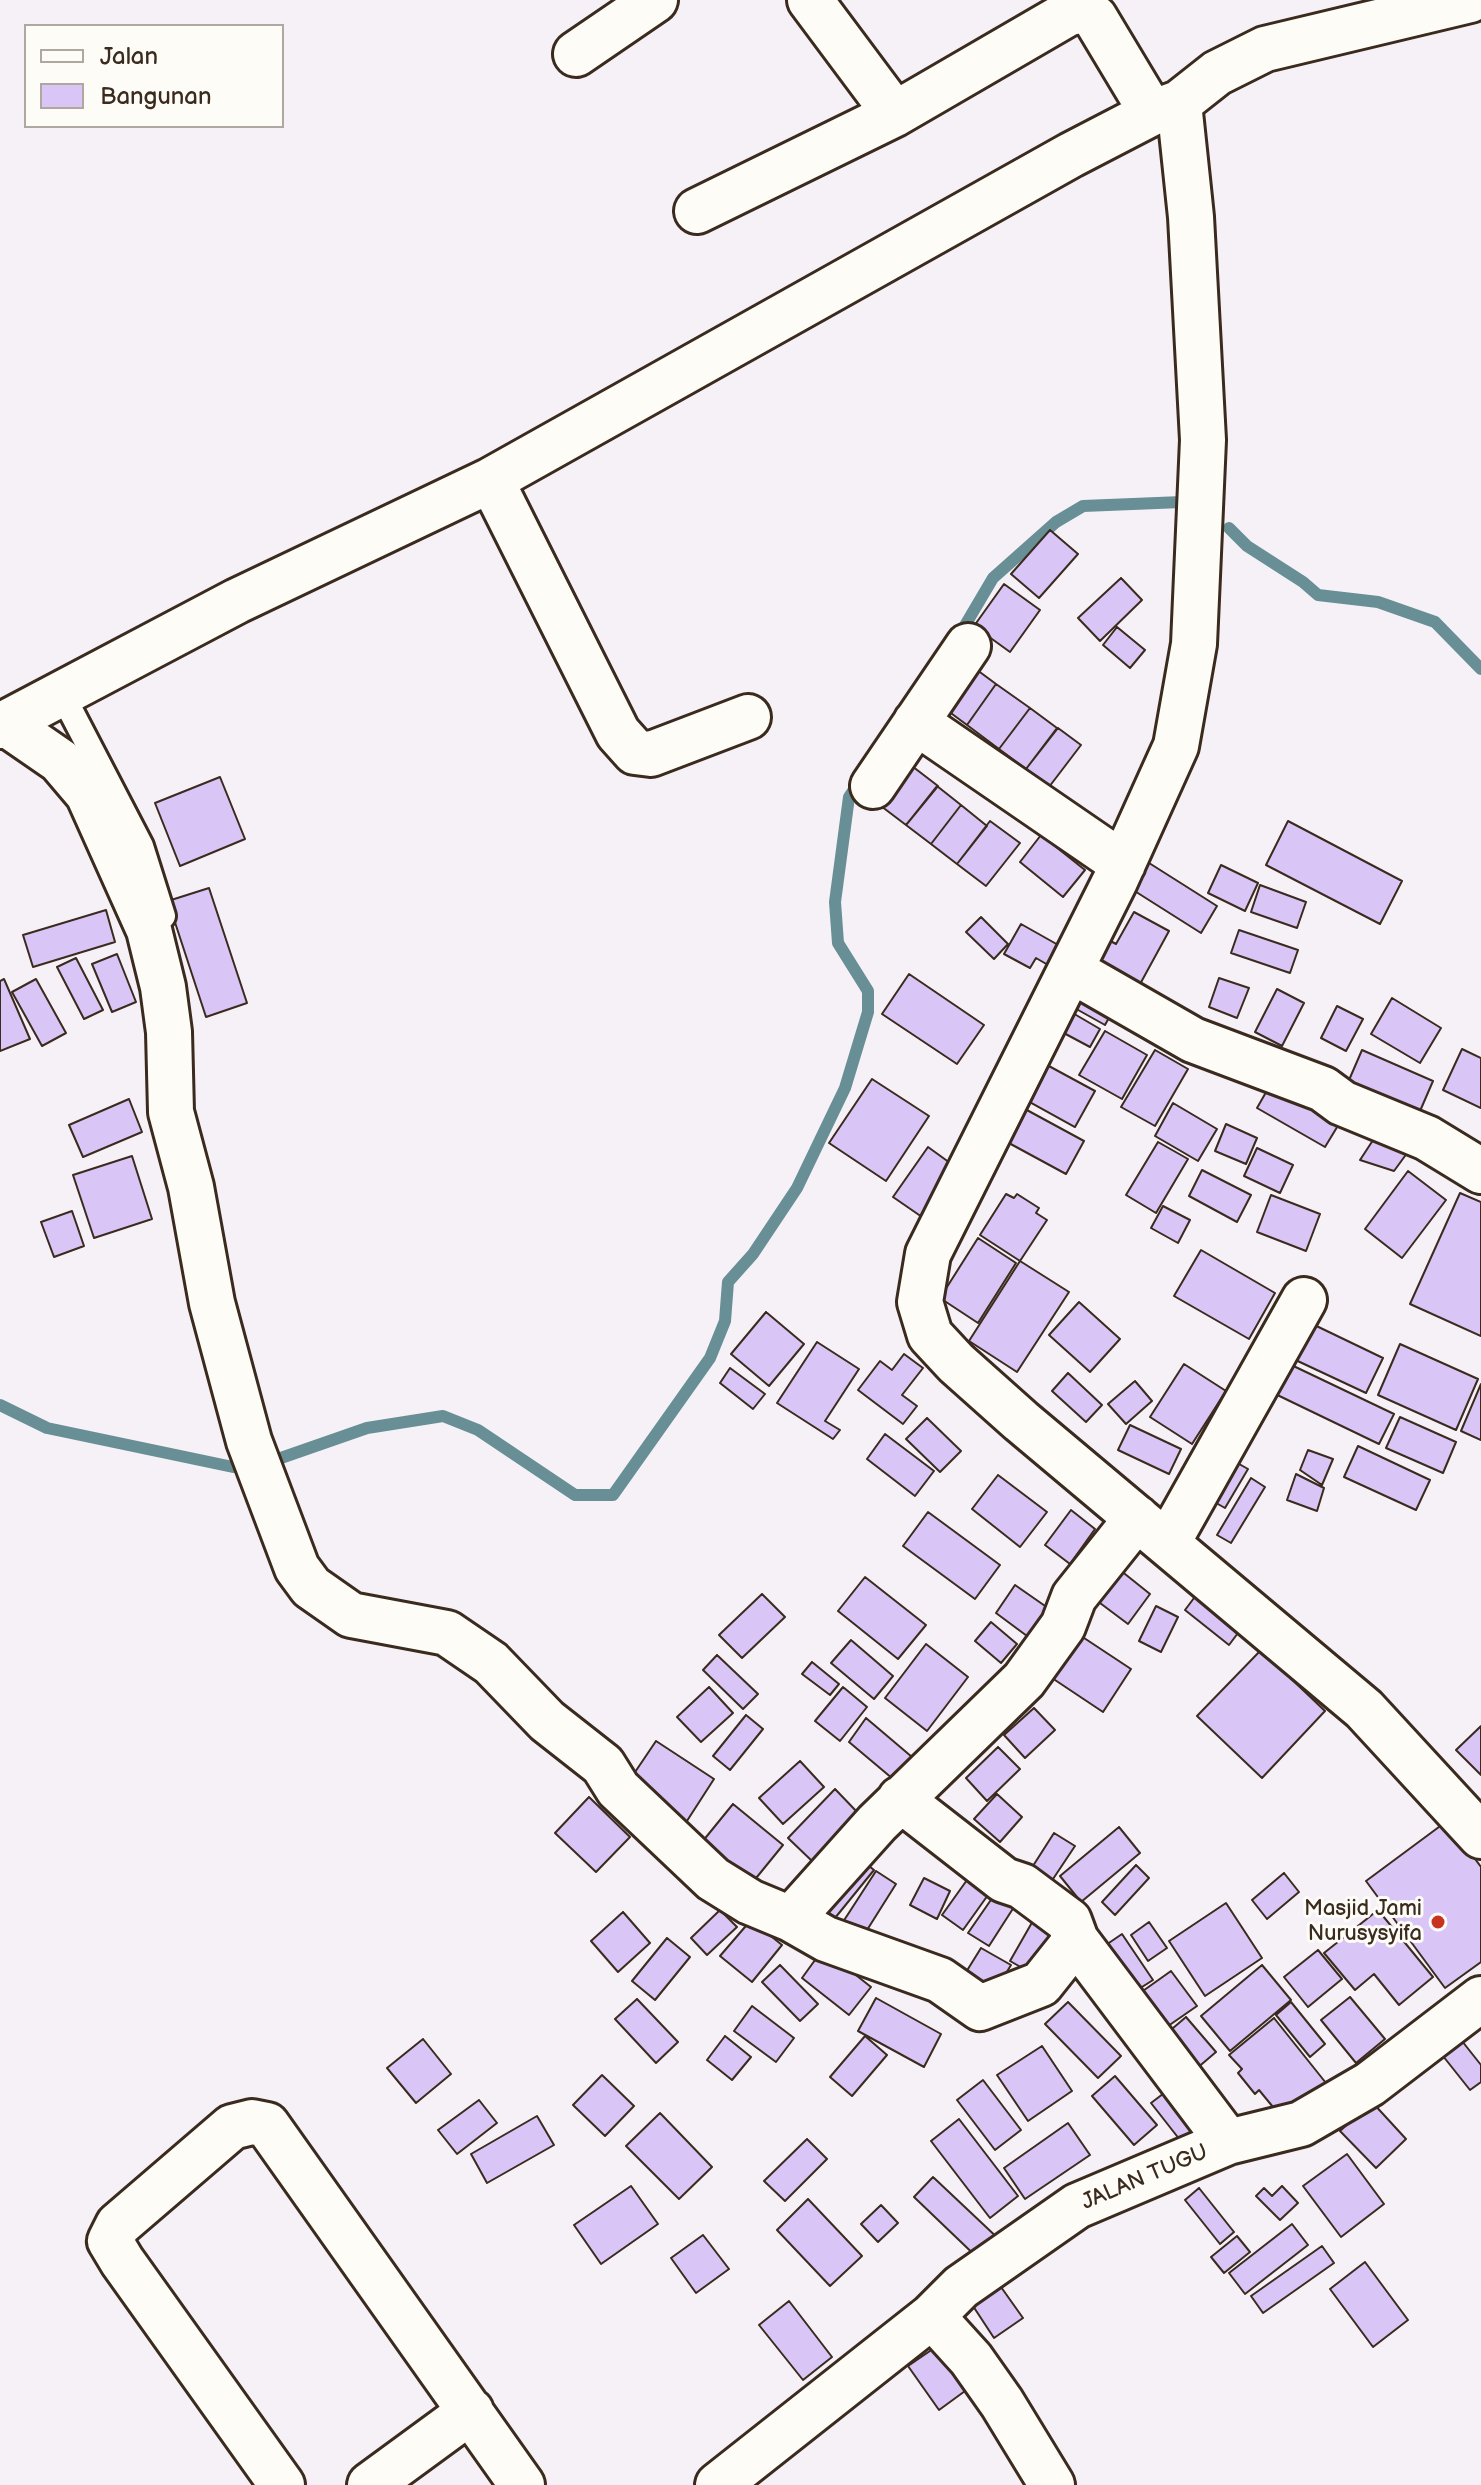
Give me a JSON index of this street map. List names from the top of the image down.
{
  "streets": {
    "street": ["JALAN TUGU"]
  },
  "places": ["Masjid Jami Nurusysyifa"],
  "legend": ["Jalan", "Bangunan"]
}
